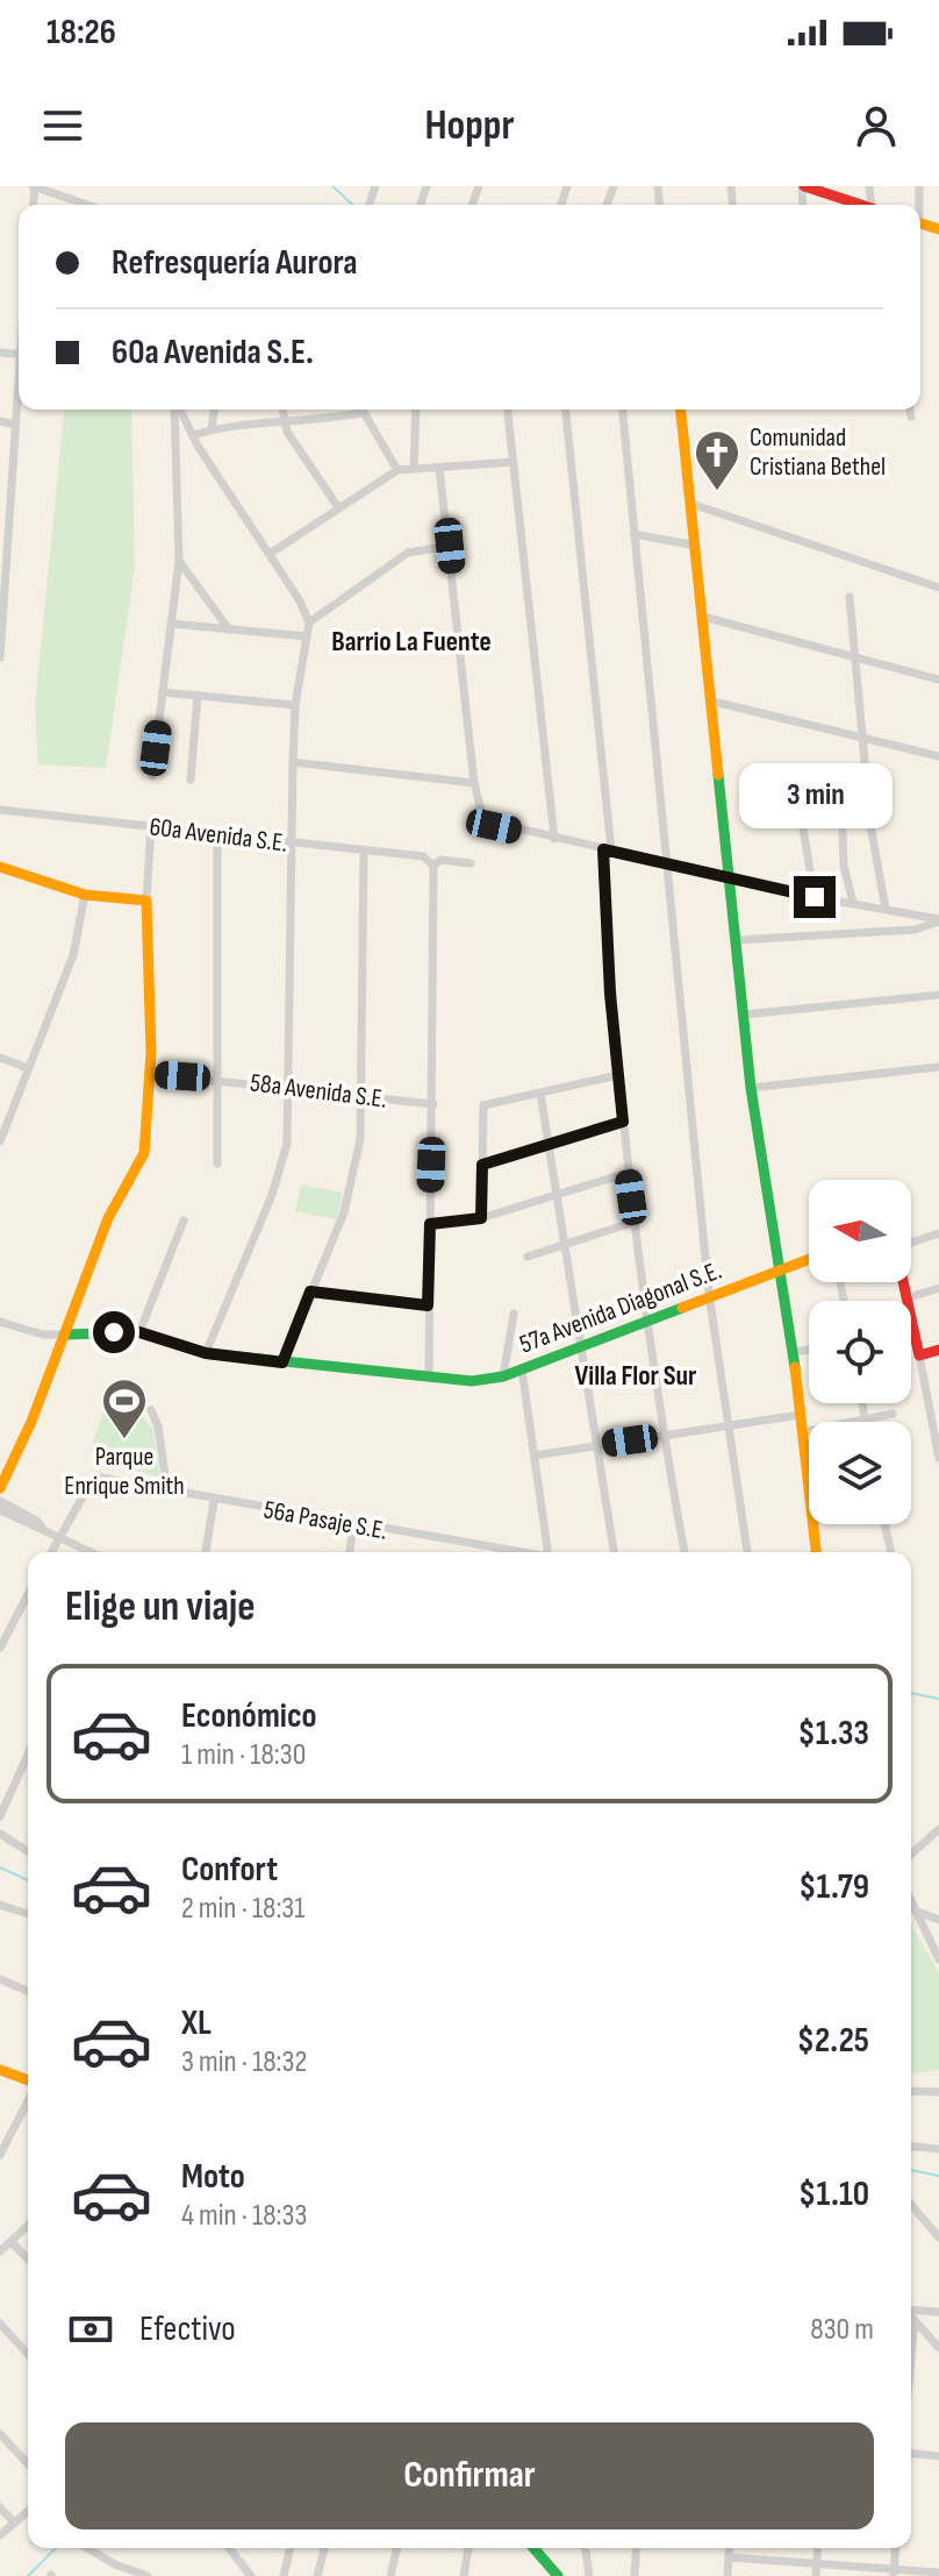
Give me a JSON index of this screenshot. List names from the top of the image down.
{
  "streets": {
    "street": [
      "60a Avenida S.E.",
      "58a Avenida S.E.",
      "57a Avenida Diagonal S.E.",
      "56a Pasaje S.E."
    ]
  },
  "districts": ["Barrio La Fuente", "Villa Flor Sur"],
  "places": {
    "church": ["Comunidad Cristiana Bethel"],
    "sports": ["Parque Enrique Smith"]
  },
  "north": "left",
  "page": {
    "status": "18:26",
    "header": "Hoppr",
    "banner": ["Refresquería Aurora", "60a Avenida S.E."],
    "bubble": "3 min",
    "heading": "Elige un viaje",
    "list": [
      {
        "name": "Económico",
        "note": "1 min · 18:30",
        "value": "$1.33"
      },
      {
        "name": "Confort",
        "note": "2 min · 18:31",
        "value": "$1.79"
      },
      {
        "name": "XL",
        "note": "3 min · 18:32",
        "value": "$2.25"
      },
      {
        "name": "Moto",
        "note": "4 min · 18:33",
        "value": "$1.10"
      }
    ],
    "pay": ["Efectivo", "830 m"],
    "buttons": "Confirmar"
  }
}
